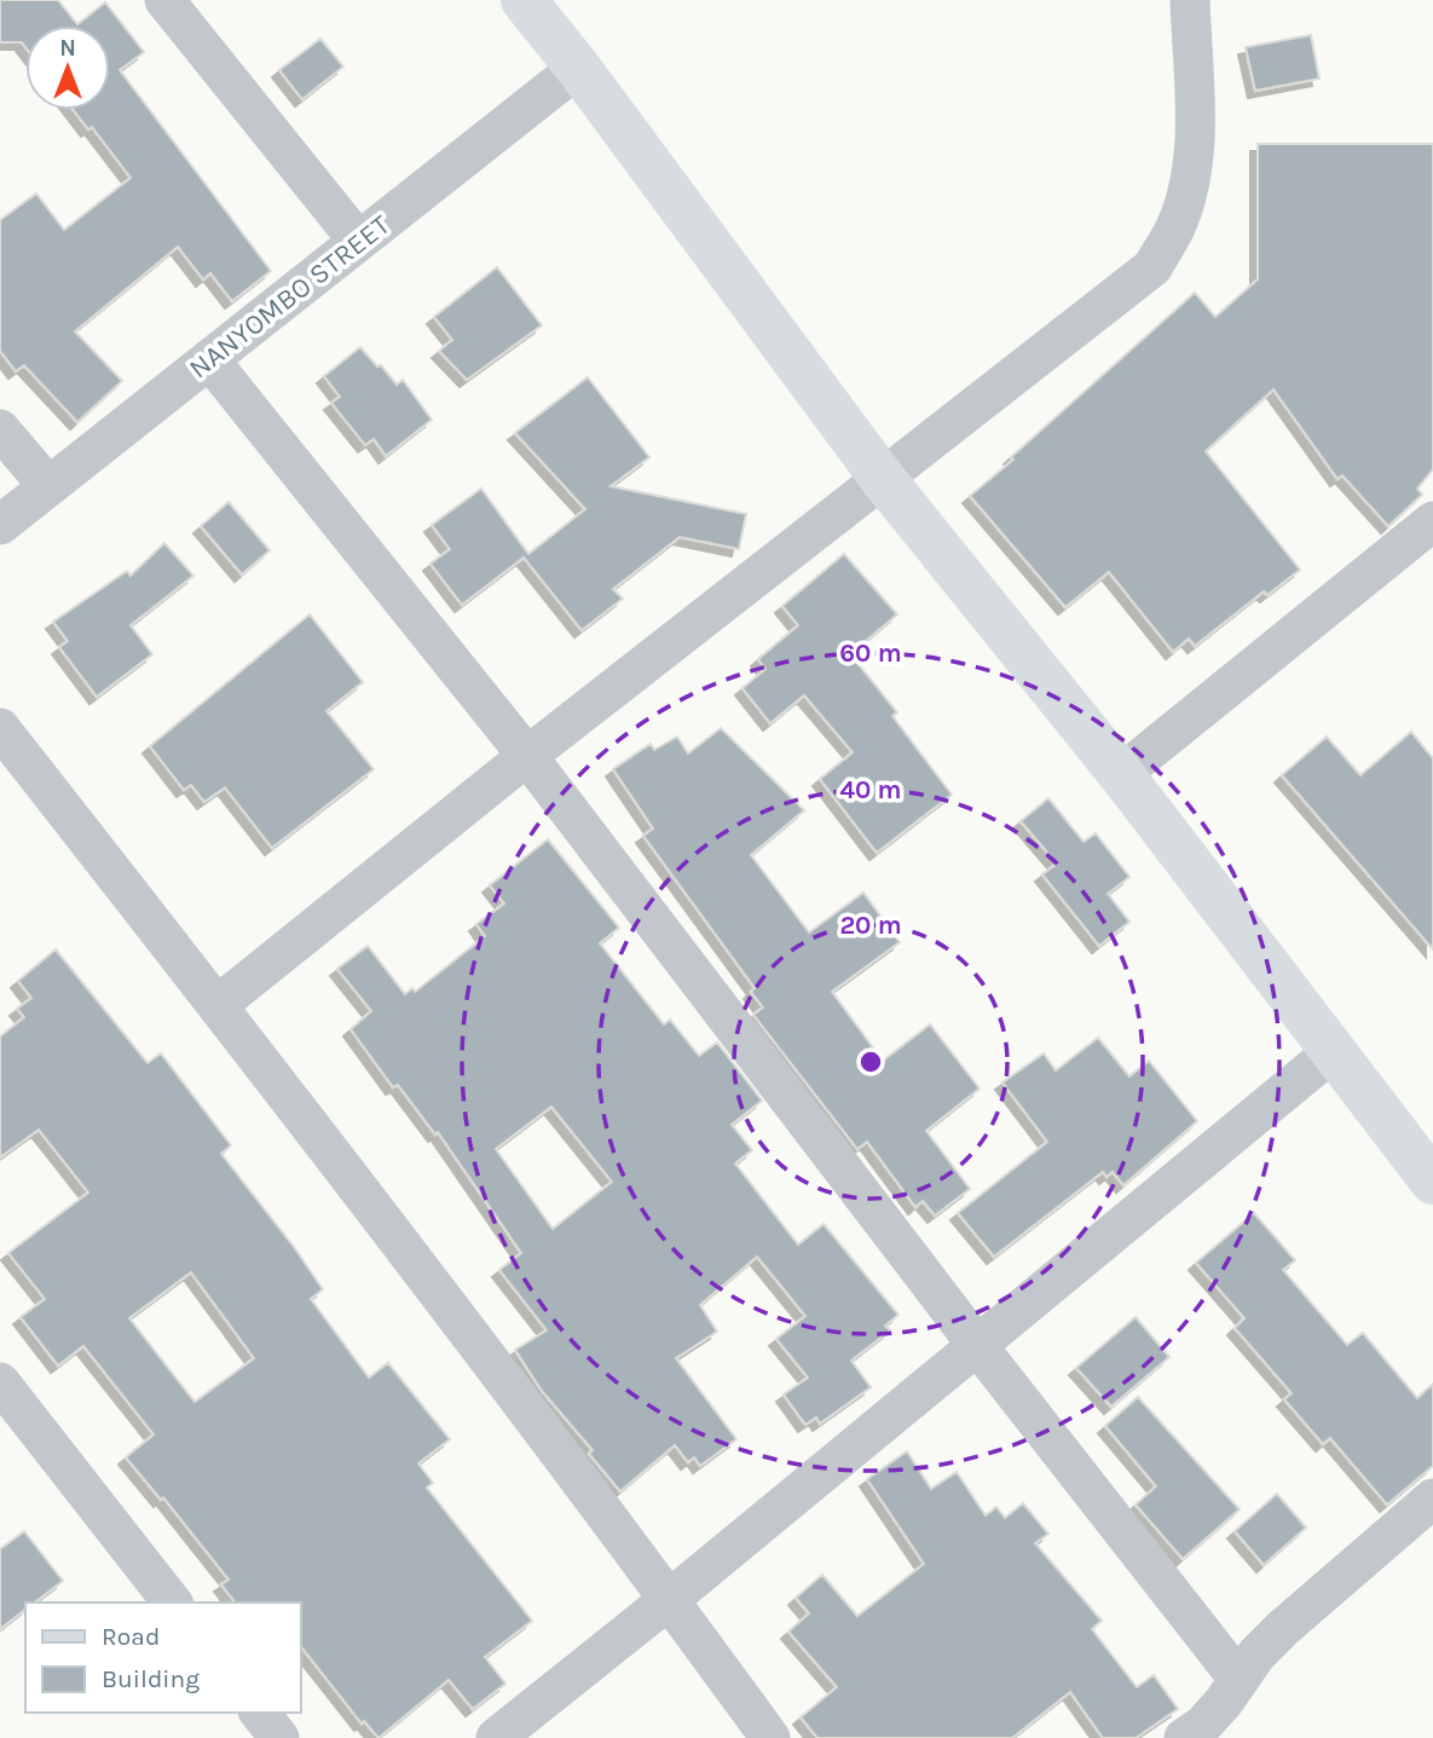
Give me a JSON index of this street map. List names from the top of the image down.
{
  "streets": {
    "street": ["NANYOMBO STREET"]
  },
  "legend": ["Road", "Building"],
  "north": "top",
  "rings": ["60 m", "40 m", "20 m"]
}
